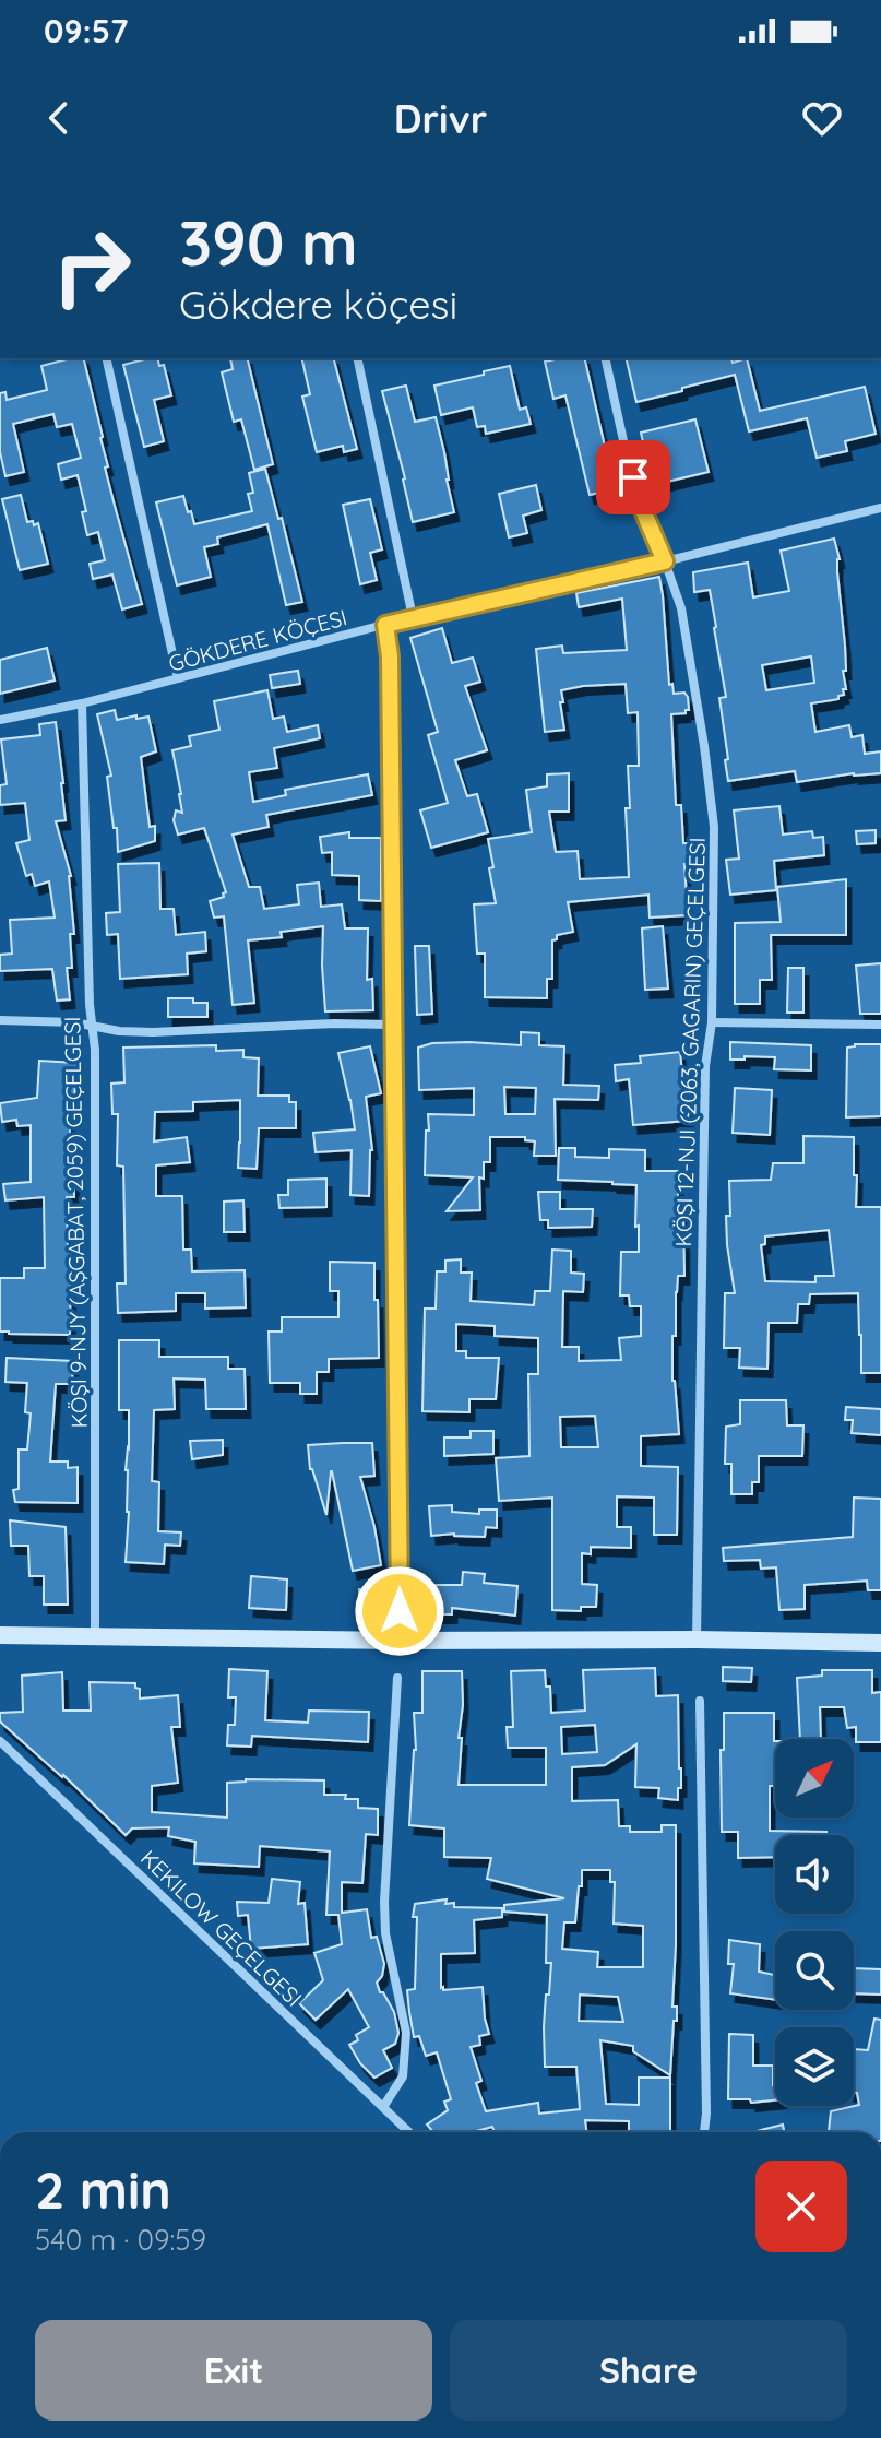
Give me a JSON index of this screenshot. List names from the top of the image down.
{
  "streets": {
    "street": [
      "GÖKDERE KÖÇESI",
      "KÖŞI 12-NJI (2063, GAGARIN) GEÇELGESI",
      "KÖŞI 9-NJY (AŞGABAT, 2059) GEÇELGESI",
      "KEKILOW GEÇELGESI"
    ]
  },
  "crossings": [
    ["GÖKDERE KÖÇESI", "KÖŞI 12-NJI (2063, GAGARIN) GEÇELGESI"],
    ["GÖKDERE KÖÇESI", "KÖŞI 9-NJY (AŞGABAT, 2059) GEÇELGESI"]
  ],
  "north": "top right",
  "page": {
    "status": "09:57",
    "header": "Drivr",
    "turn": ["390 m", "Gökdere köçesi"],
    "heading": ["2 min", "540 m · 09:59"],
    "buttons": ["Exit", "Share"]
  }
}
